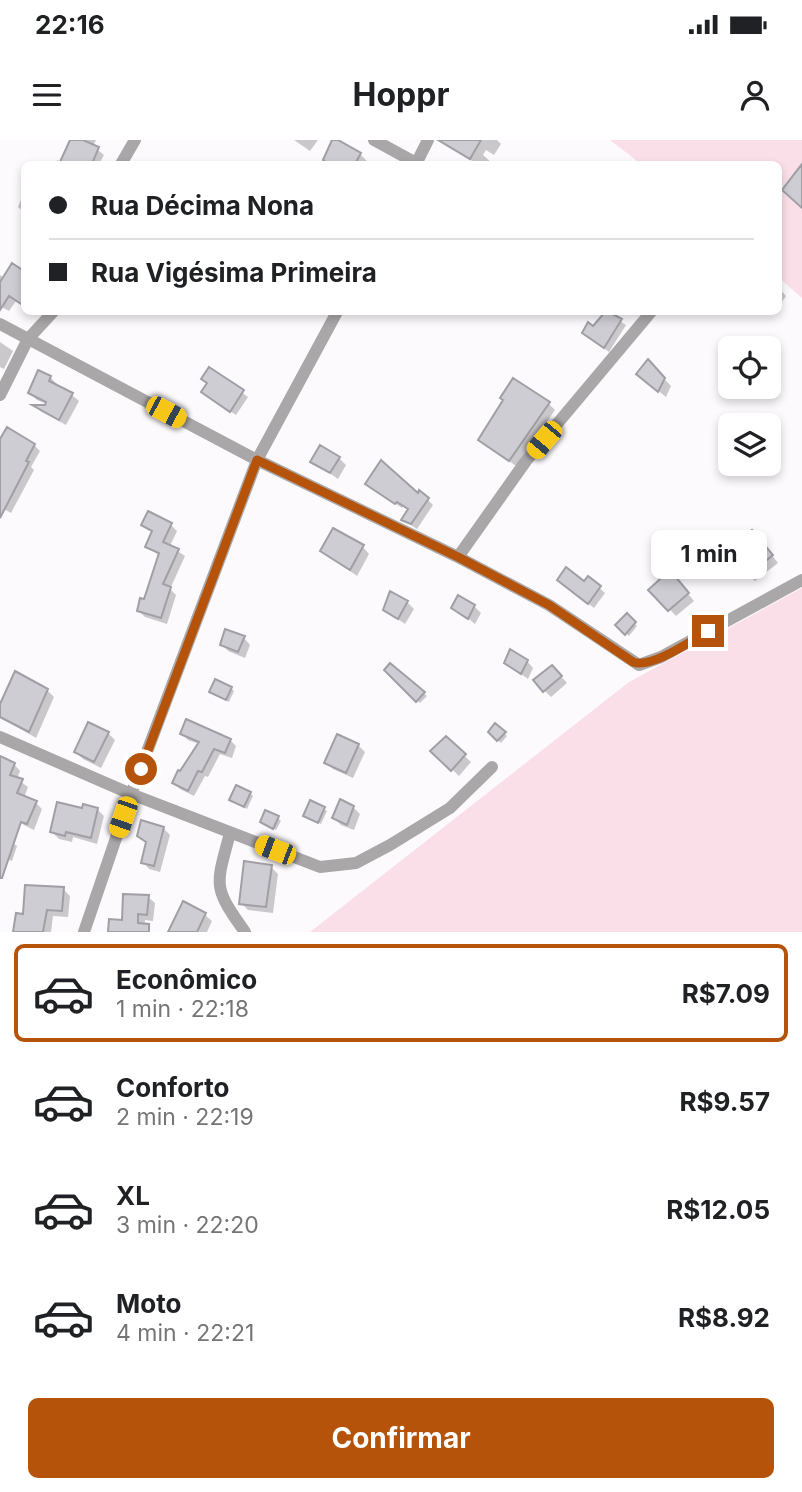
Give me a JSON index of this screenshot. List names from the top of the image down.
{
  "page": {
    "status": "22:16",
    "header": "Hoppr",
    "banner": ["Rua Décima Nona", "Rua Vigésima Primeira"],
    "bubble": "1 min",
    "list": [
      {
        "name": "Econômico",
        "note": "1 min · 22:18",
        "value": "R$7.09"
      },
      {
        "name": "Conforto",
        "note": "2 min · 22:19",
        "value": "R$9.57"
      },
      {
        "name": "XL",
        "note": "3 min · 22:20",
        "value": "R$12.05"
      },
      {
        "name": "Moto",
        "note": "4 min · 22:21",
        "value": "R$8.92"
      }
    ],
    "buttons": "Confirmar"
  }
}
